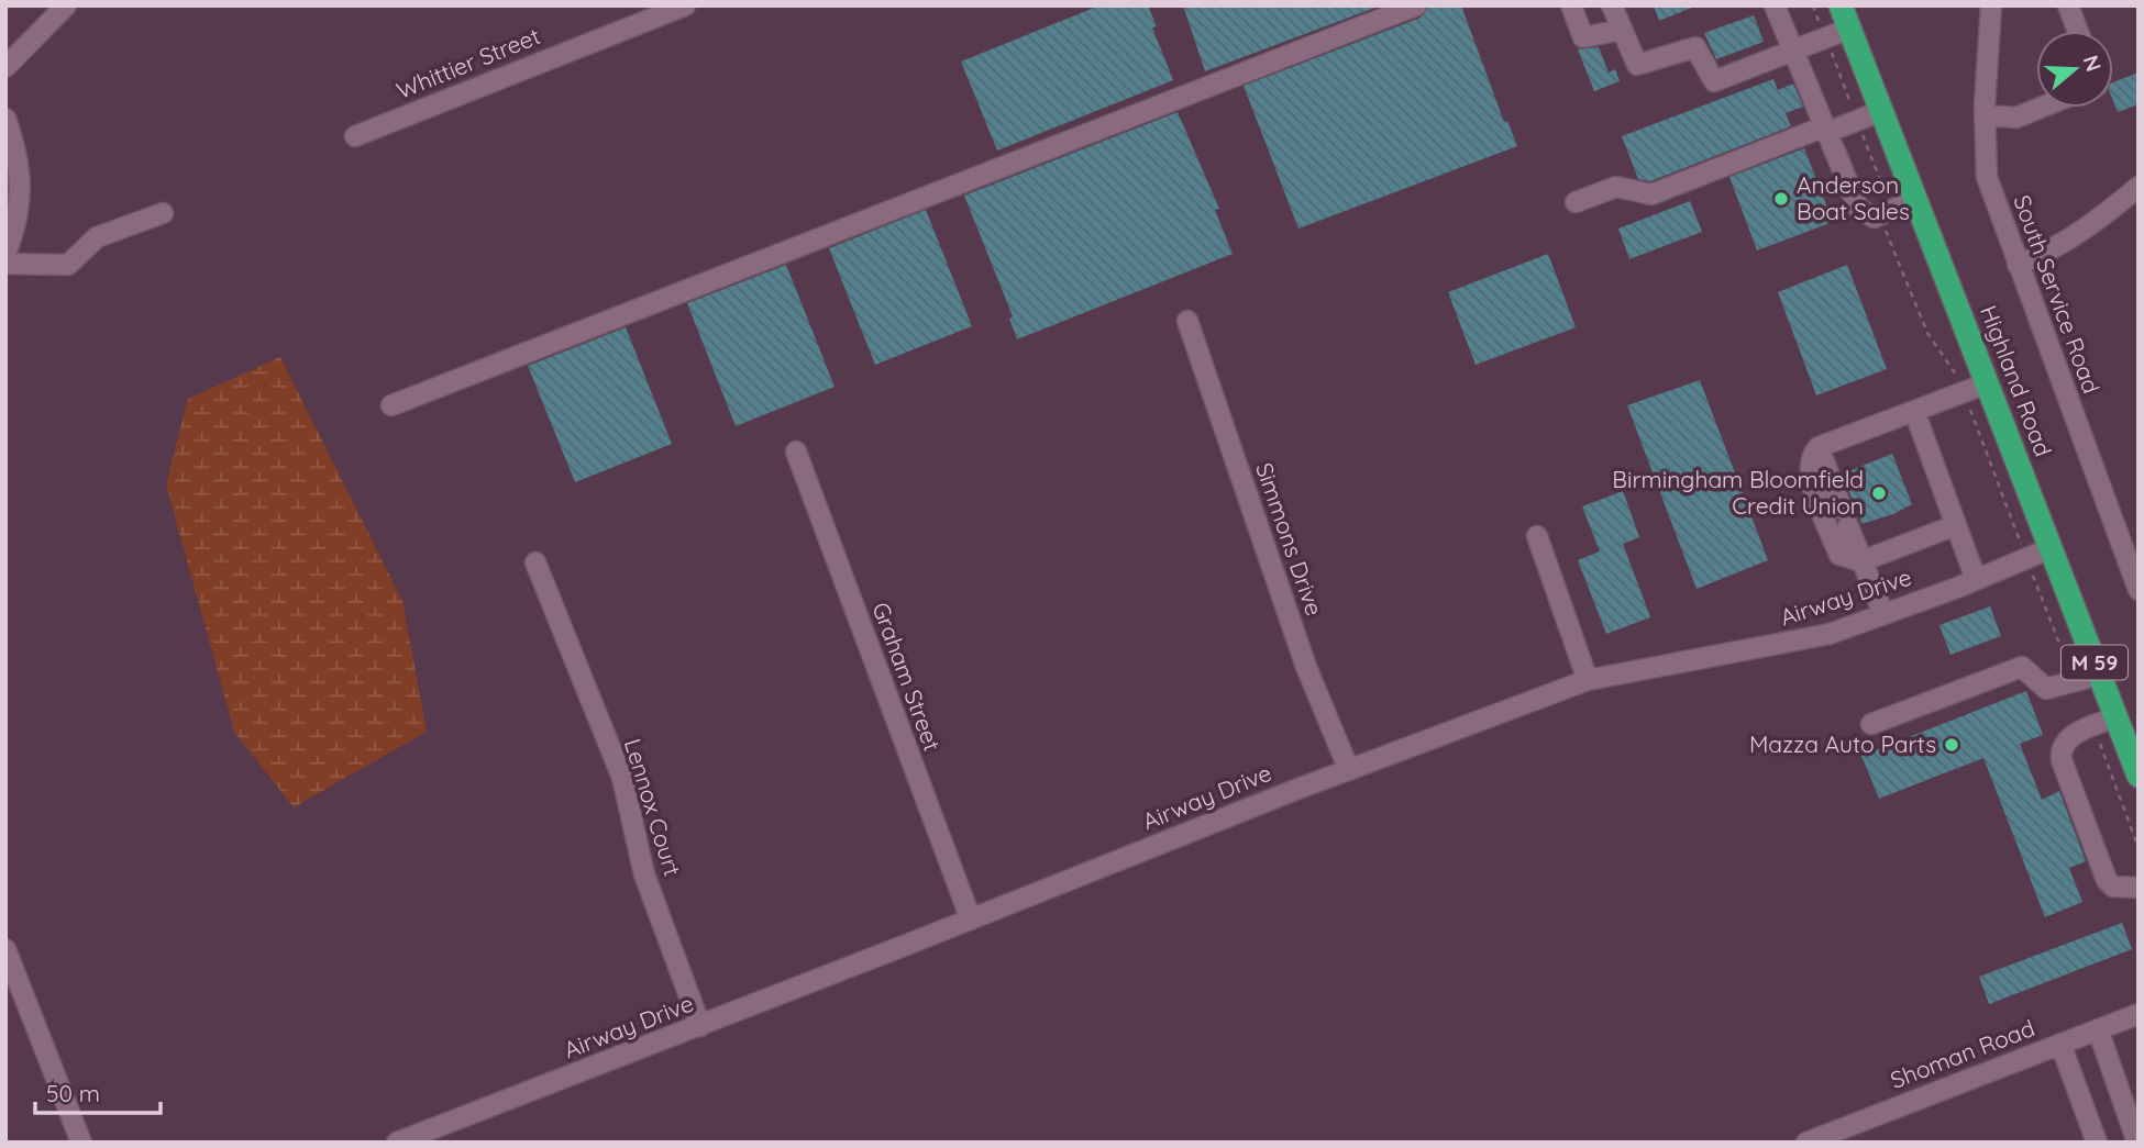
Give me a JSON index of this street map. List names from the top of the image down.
{
  "streets": {
    "highway": ["Highland Road", "M 59"],
    "street": [
      "Whittier Street",
      "South Service Road",
      "Simmons Drive",
      "Airway Drive",
      "Graham Street",
      "Lennox Court",
      "Shoman Road"
    ]
  },
  "crossings": [
    ["Highland Road", "Airway Drive"],
    ["Simmons Drive", "Airway Drive"],
    ["Airway Drive", "Graham Street"],
    ["Airway Drive", "Lennox Court"]
  ],
  "places": ["Anderson Boat Sales", "Birmingham Bloomfield Credit Union", "Mazza Auto Parts"],
  "scale_bar": "50 m",
  "north": "right"
}
